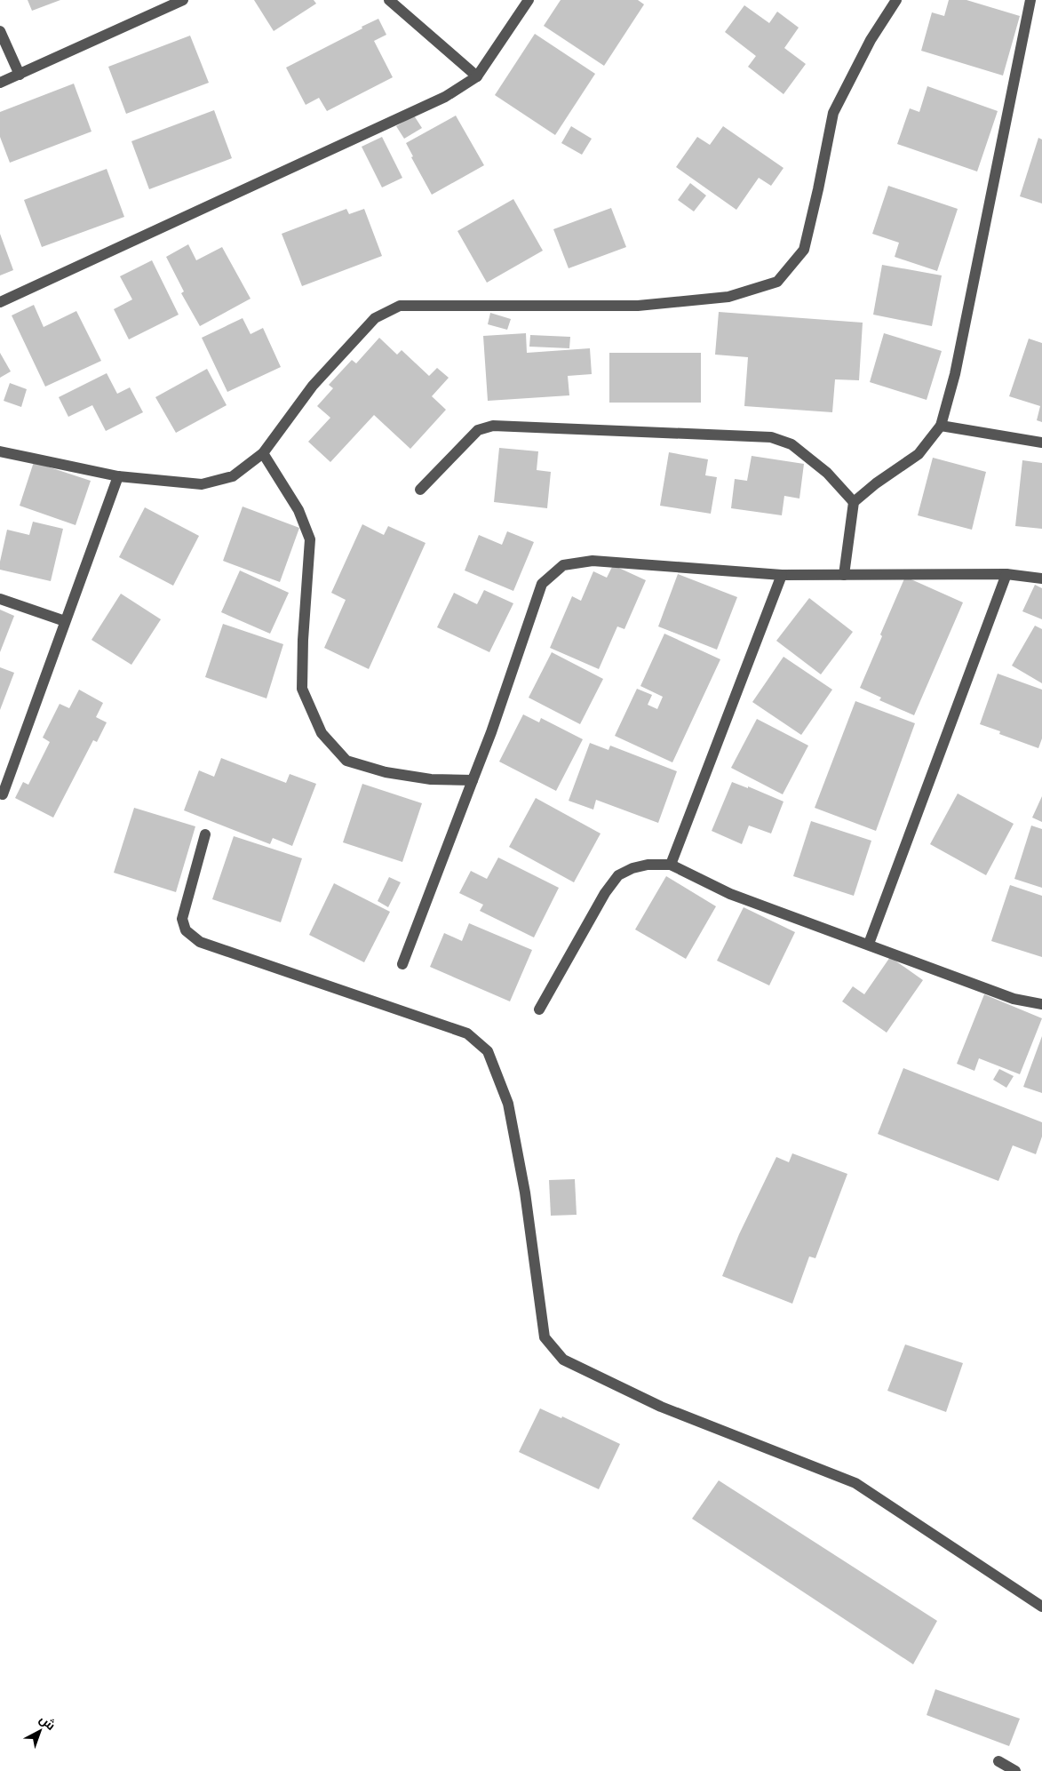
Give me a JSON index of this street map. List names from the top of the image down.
{
  "north": "top right"
}
